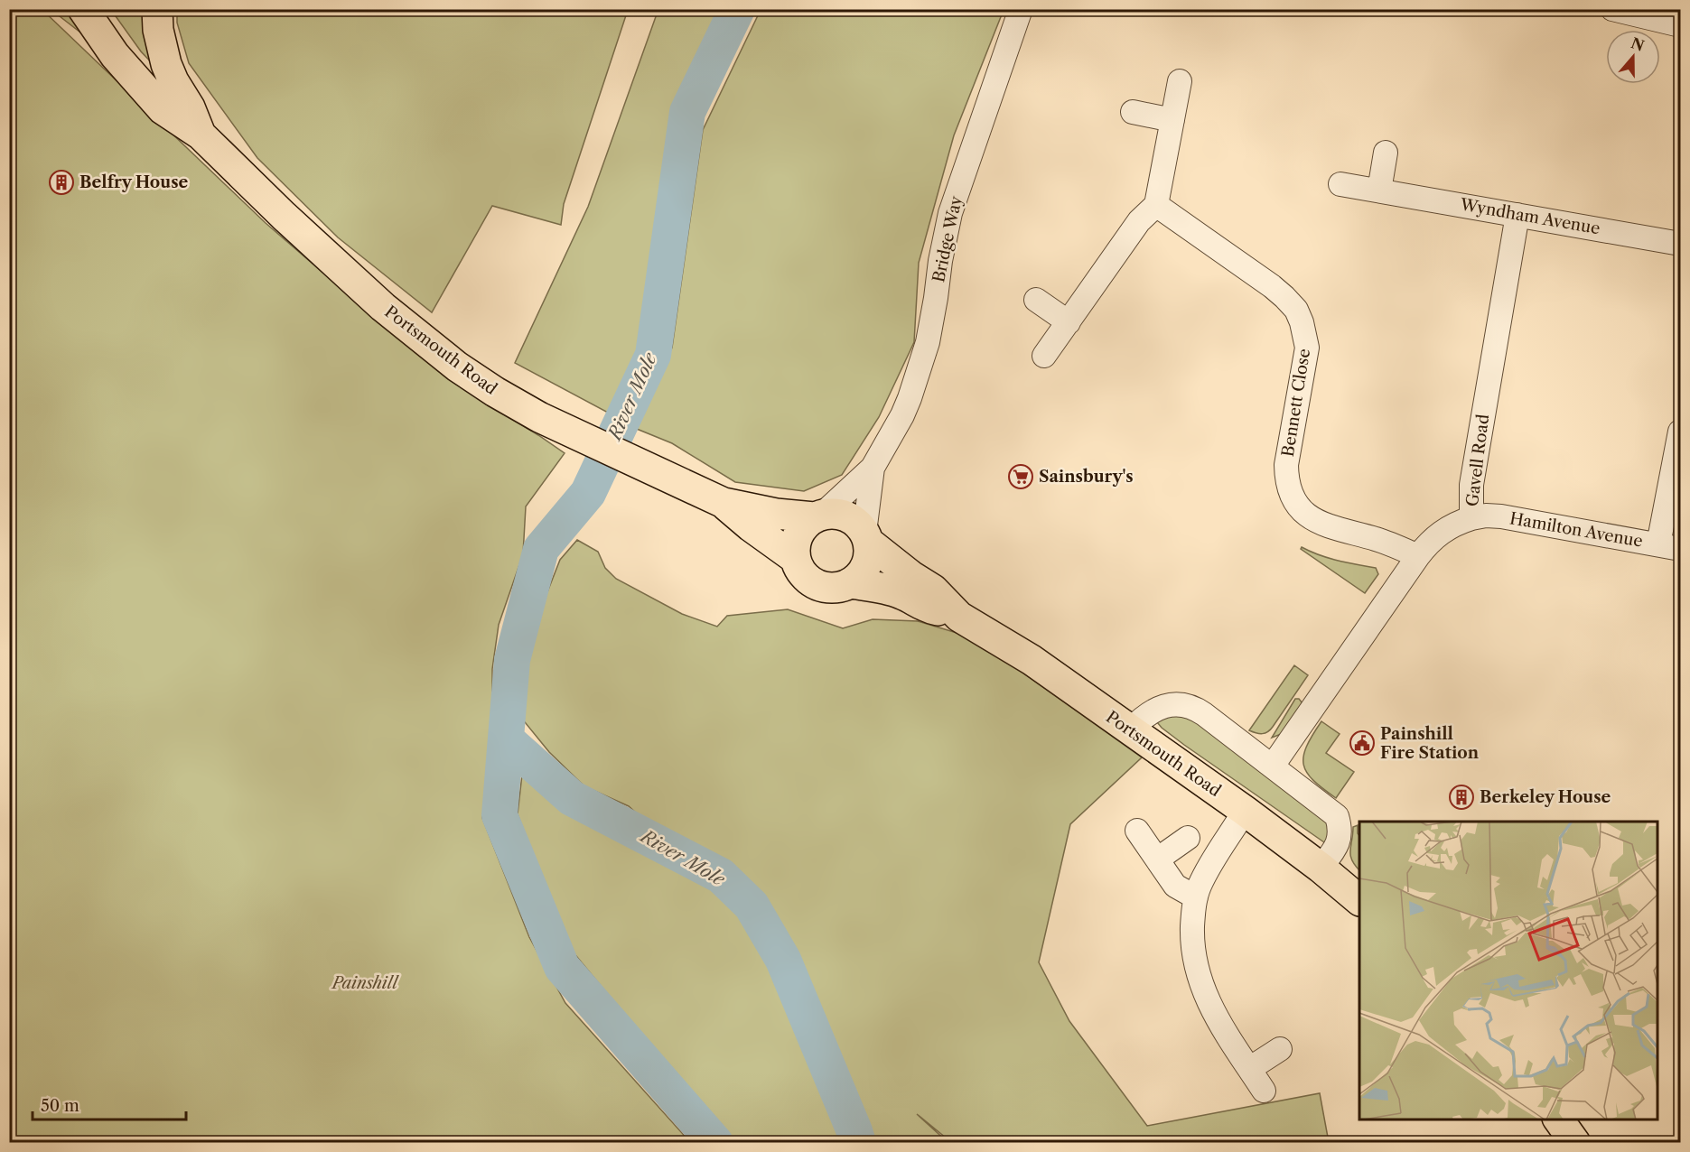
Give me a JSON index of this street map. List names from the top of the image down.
{
  "streets": {
    "main road": ["Portsmouth Road"],
    "street": [
      "Wyndham Avenue",
      "Bridge Way",
      "Bennett Close",
      "Gavell Road",
      "Hamilton Avenue"
    ]
  },
  "crossings": [
    ["Wyndham Avenue", "Gavell Road"],
    ["Bridge Way", "Portsmouth Road"],
    ["Bennett Close", "Gavell Road"],
    ["Gavell Road", "Hamilton Avenue"]
  ],
  "water": ["River Mole"],
  "parks": ["Painshill"],
  "places": {
    "building": ["Belfry House", "Berkeley House"],
    "supermarket": ["Sainsbury's"],
    "public building": ["Painshill Fire Station"]
  },
  "scale_bar": "50 m",
  "north": "top"
}
